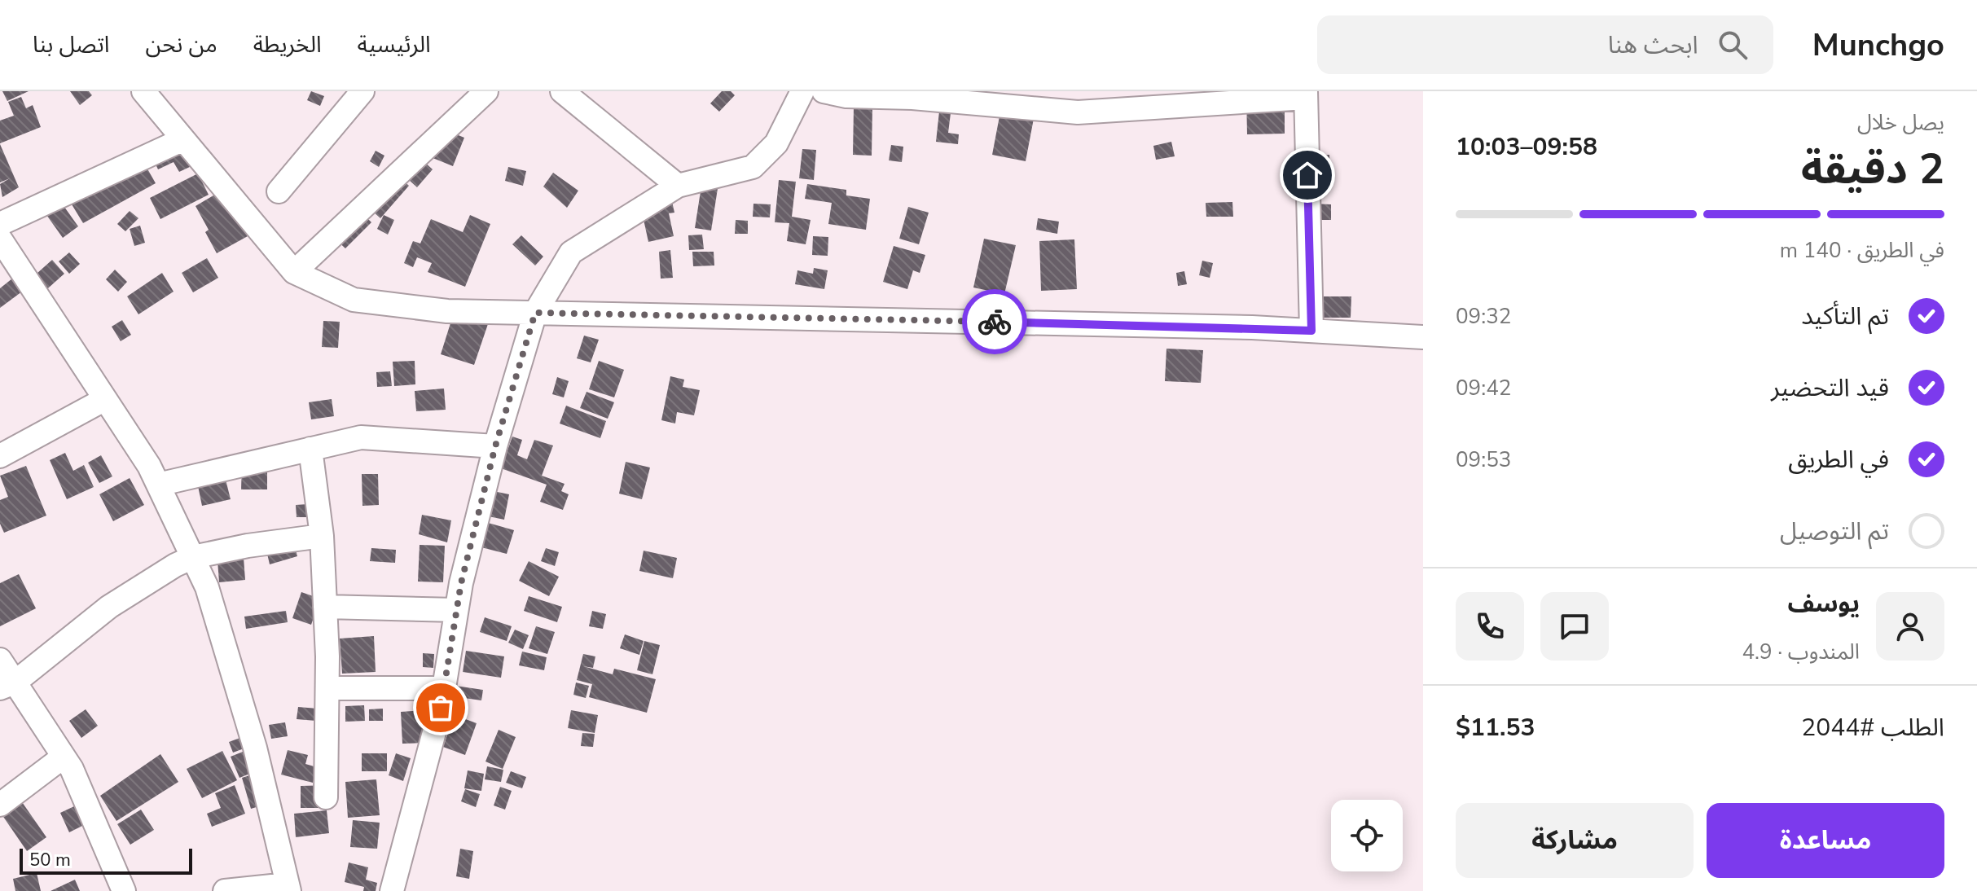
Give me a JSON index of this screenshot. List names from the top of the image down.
{
  "scale_bar": "50 m",
  "page": {
    "header": "Munchgo",
    "search": "ابحث هنا",
    "nav": [
      "الرئيسية",
      "الخريطة",
      "من نحن",
      "اتصل بنا"
    ],
    "heading": ["2 دقيقة", "يصل خلال", "09:58–10:03"],
    "panel": [
      "يوسف",
      "المندوب · 4.9",
      "الطلب #2044",
      "$11.53"
    ],
    "bar": "في الطريق · 140 m",
    "list": [
      ["تم التأكيد", "09:32"],
      ["قيد التحضير", "09:42"],
      ["في الطريق", "09:53"],
      "تم التوصيل"
    ],
    "buttons": ["مساعدة", "مشاركة"],
    "scale": "50 m"
  }
}
